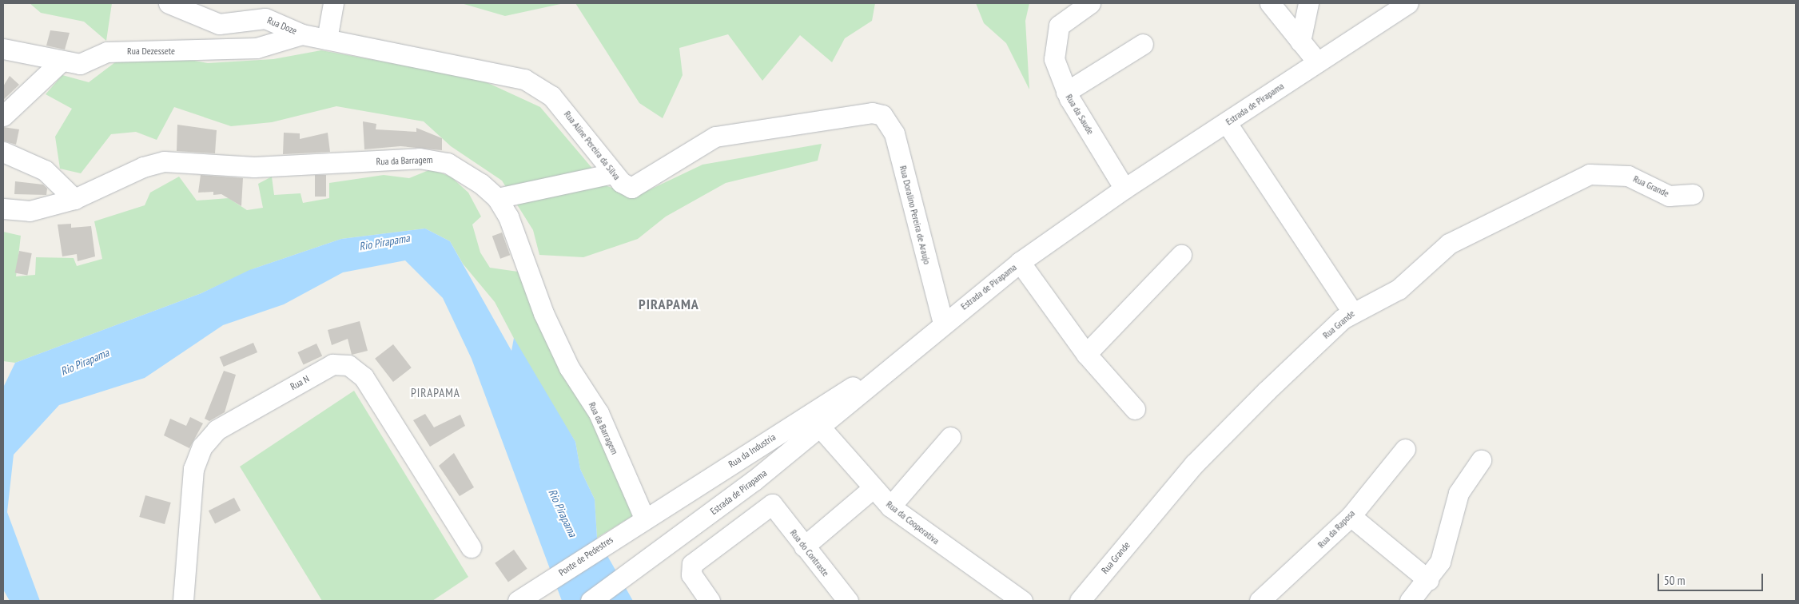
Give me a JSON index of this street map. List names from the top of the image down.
{
  "streets": {
    "street": [
      "Rua Doze",
      "Rua Dezessete",
      "Estrada de Pirapama",
      "Rua da Saude",
      "Rua Aline Pereira da Silva",
      "Rua da Barragem",
      "Rua Grande",
      "Rua Doralino Pereira de Araujo",
      "Rua N",
      "Rua da Industria",
      "Rua da Cooperativa",
      "Rua da Raposa",
      "Rua do Contraste",
      "Ponte de Pedestres"
    ]
  },
  "crossings": [
    ["Rua Doze", "Rua Dezessete"],
    ["Rua Doze", "Rua Aline Pereira da Silva"],
    ["Rua Dezessete", "Rua Aline Pereira da Silva"],
    ["Estrada de Pirapama", "Rua da Saude"],
    ["Estrada de Pirapama", "Rua Doralino Pereira de Araujo"],
    ["Estrada de Pirapama", "Rua da Industria"],
    ["Estrada de Pirapama", "Rua da Cooperativa"],
    ["Rua Aline Pereira da Silva", "Rua Doralino Pereira de Araujo"],
    ["Rua da Barragem", "Rua da Industria"],
    ["Rua da Industria", "Rua da Cooperativa"],
    ["Rua da Industria", "Ponte de Pedestres"]
  ],
  "districts": ["PIRAPAMA", "PIRAPAMA"],
  "water": ["Rio Pirapama"],
  "scale_bar": "50 m"
}
